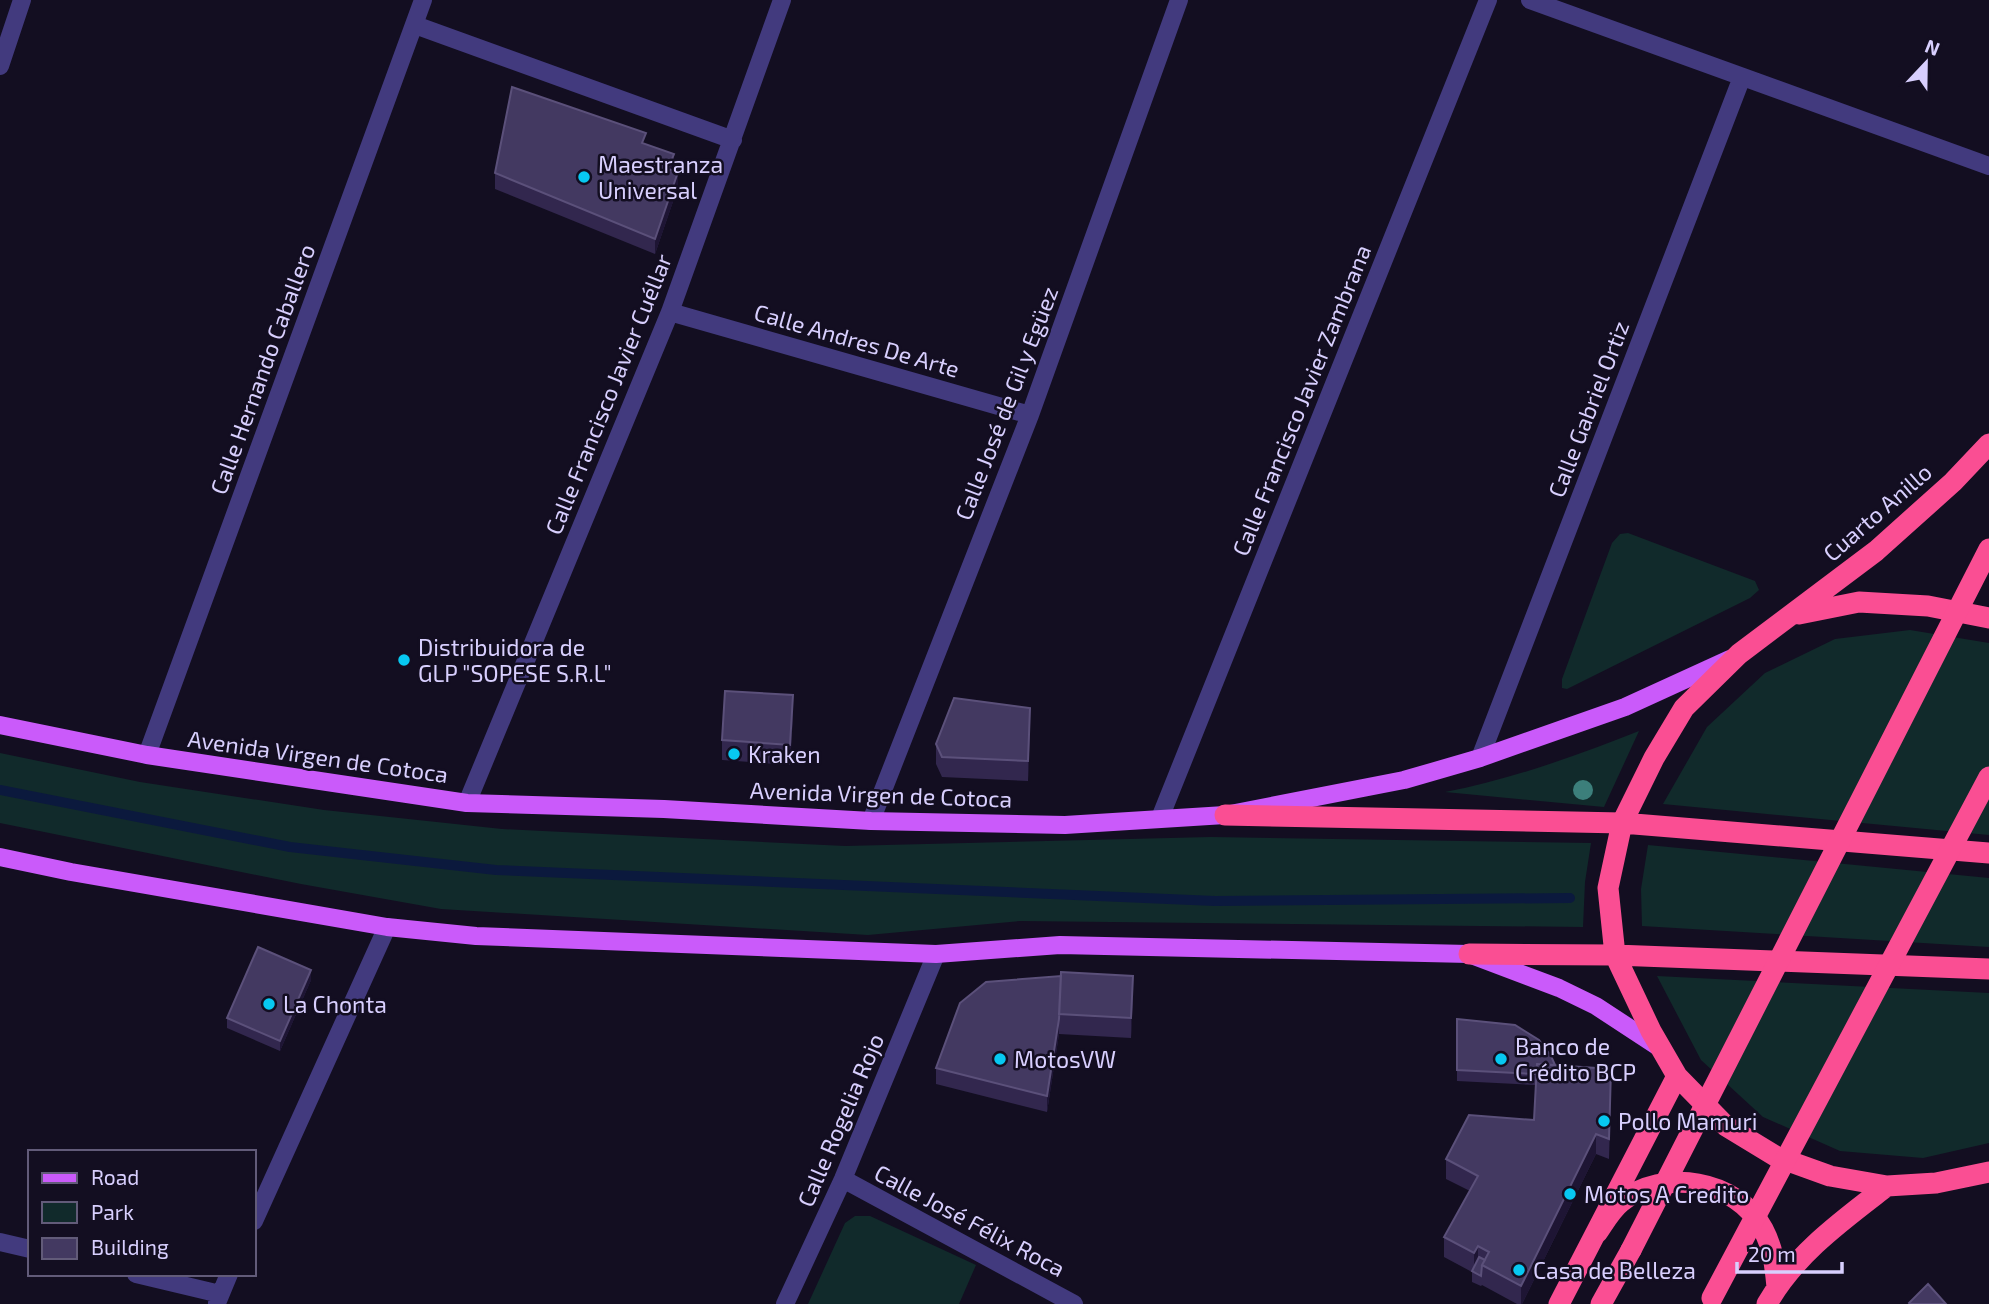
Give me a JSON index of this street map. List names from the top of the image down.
{
  "streets": {
    "highway": ["Cuarto Anillo"],
    "main road": ["Avenida Virgen de Cotoca"],
    "street": [
      "Calle Andres De Arte",
      "Calle Hernando Caballero",
      "Calle Francisco Javier Cuéllar",
      "Calle Francisco Javier Zambrana",
      "Calle José de Gil y Egüez",
      "Calle Gabriel Ortiz",
      "Calle Rogelia Rojo",
      "Calle José Félix Roca"
    ]
  },
  "crossings": [
    ["Calle Andres De Arte", "Calle Francisco Javier Cuéllar"],
    ["Calle Andres De Arte", "Calle José de Gil y Egüez"],
    ["Calle Hernando Caballero", "Avenida Virgen de Cotoca"],
    ["Calle Francisco Javier Cuéllar", "Avenida Virgen de Cotoca"],
    ["Calle Francisco Javier Zambrana", "Avenida Virgen de Cotoca"],
    ["Calle José de Gil y Egüez", "Avenida Virgen de Cotoca"],
    ["Calle Gabriel Ortiz", "Avenida Virgen de Cotoca"],
    ["Cuarto Anillo", "Avenida Virgen de Cotoca"],
    ["Calle Rogelia Rojo", "Calle José Félix Roca"]
  ],
  "places": [
    "Maestranza Universal",
    "Distribuidora de GLP \"SOPESE S.R.L\"",
    "Kraken",
    "La Chonta",
    "MotosVW",
    "Banco de Crédito BCP",
    "Pollo Mamuri",
    "Motos A Credito",
    "Casa de Belleza"
  ],
  "legend": ["Road", "Park", "Building"],
  "scale_bar": "20 m",
  "north": "top"
}
